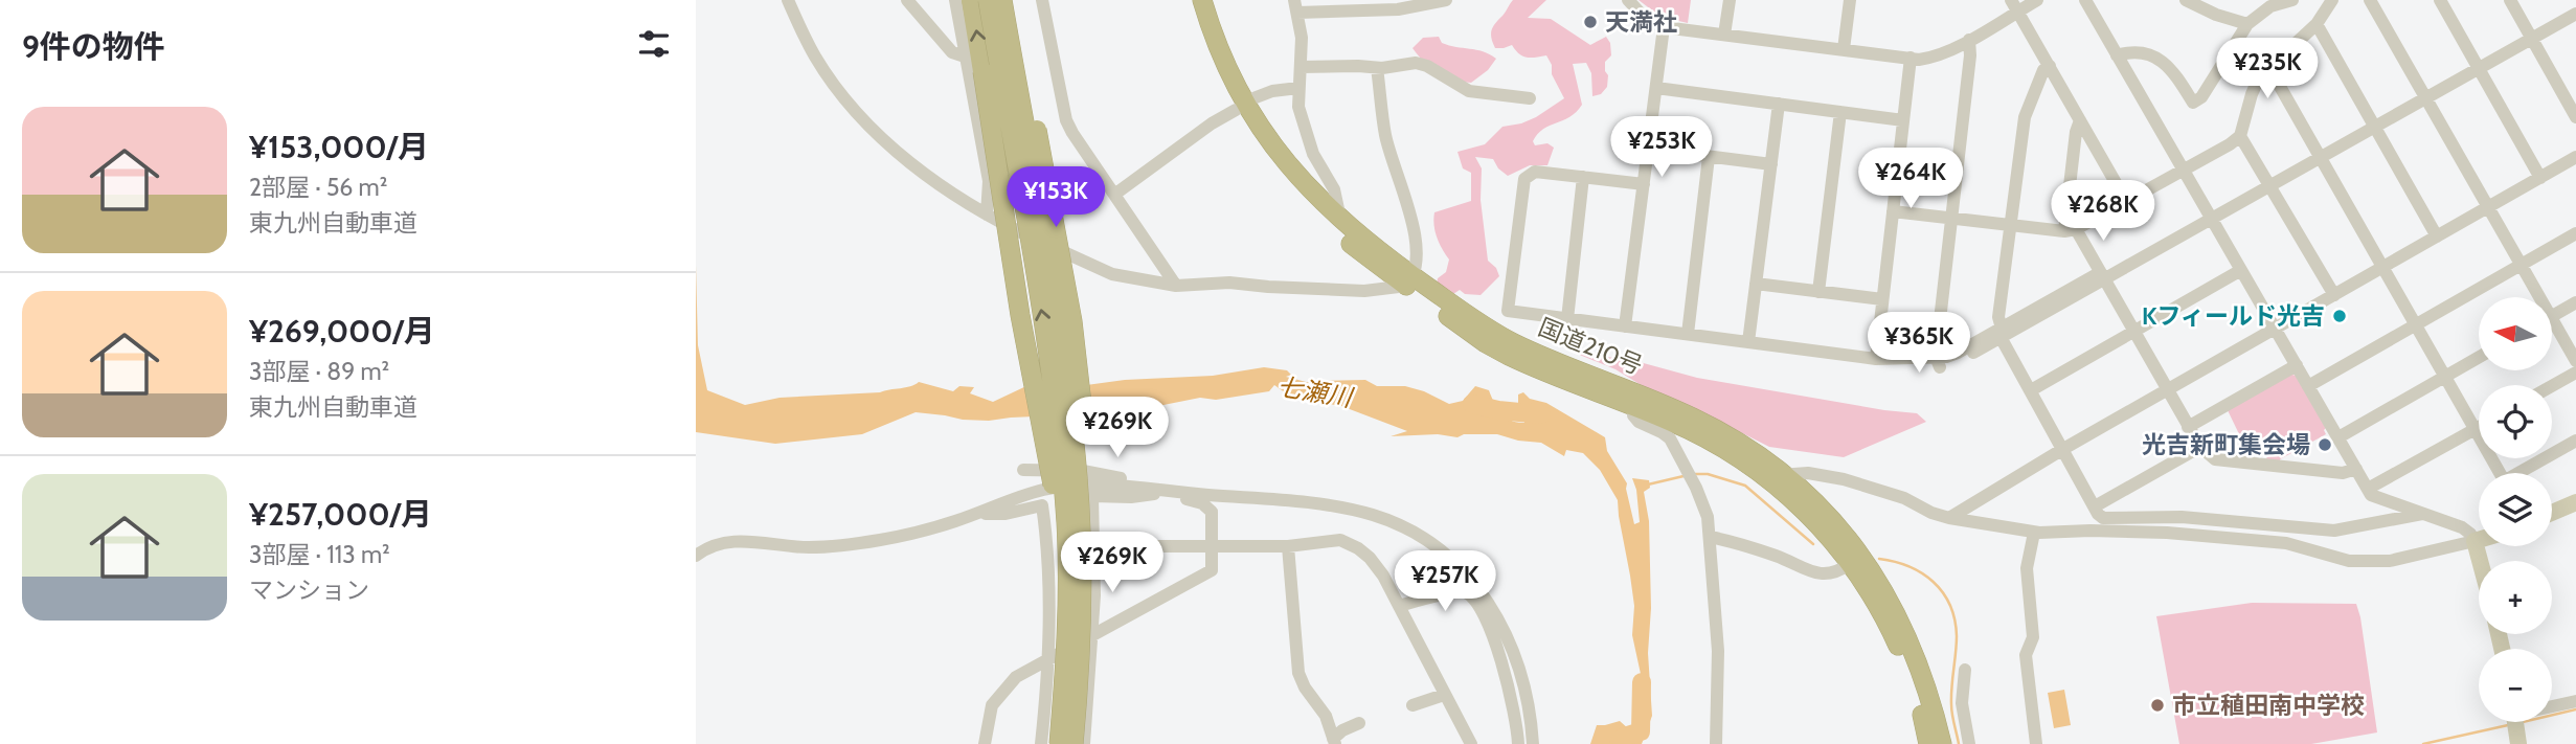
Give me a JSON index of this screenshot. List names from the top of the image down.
{
  "streets": {
    "highway": ["国道210号"]
  },
  "water": ["七瀬川"],
  "places": [
    "天満社",
    "Kフィールド光吉",
    "光吉新町集会場",
    "市立稙田南中学校"
  ],
  "north": "left",
  "page": {
    "heading": "9件の物件",
    "price": [
      "¥235K",
      "¥253K",
      "¥264K",
      "¥153K",
      "¥268K",
      "¥365K",
      "¥269K",
      "¥269K",
      "¥257K"
    ],
    "list": [
      {
        "name": "¥153,000/月",
        "note": "2部屋 · 56 m² · 東九州自動車道"
      },
      {
        "name": "¥269,000/月",
        "note": "3部屋 · 89 m² · 東九州自動車道"
      },
      {
        "name": "¥257,000/月",
        "note": "3部屋 · 113 m² · マンション"
      }
    ],
    "map_buttons": ["+", "−"]
  }
}
